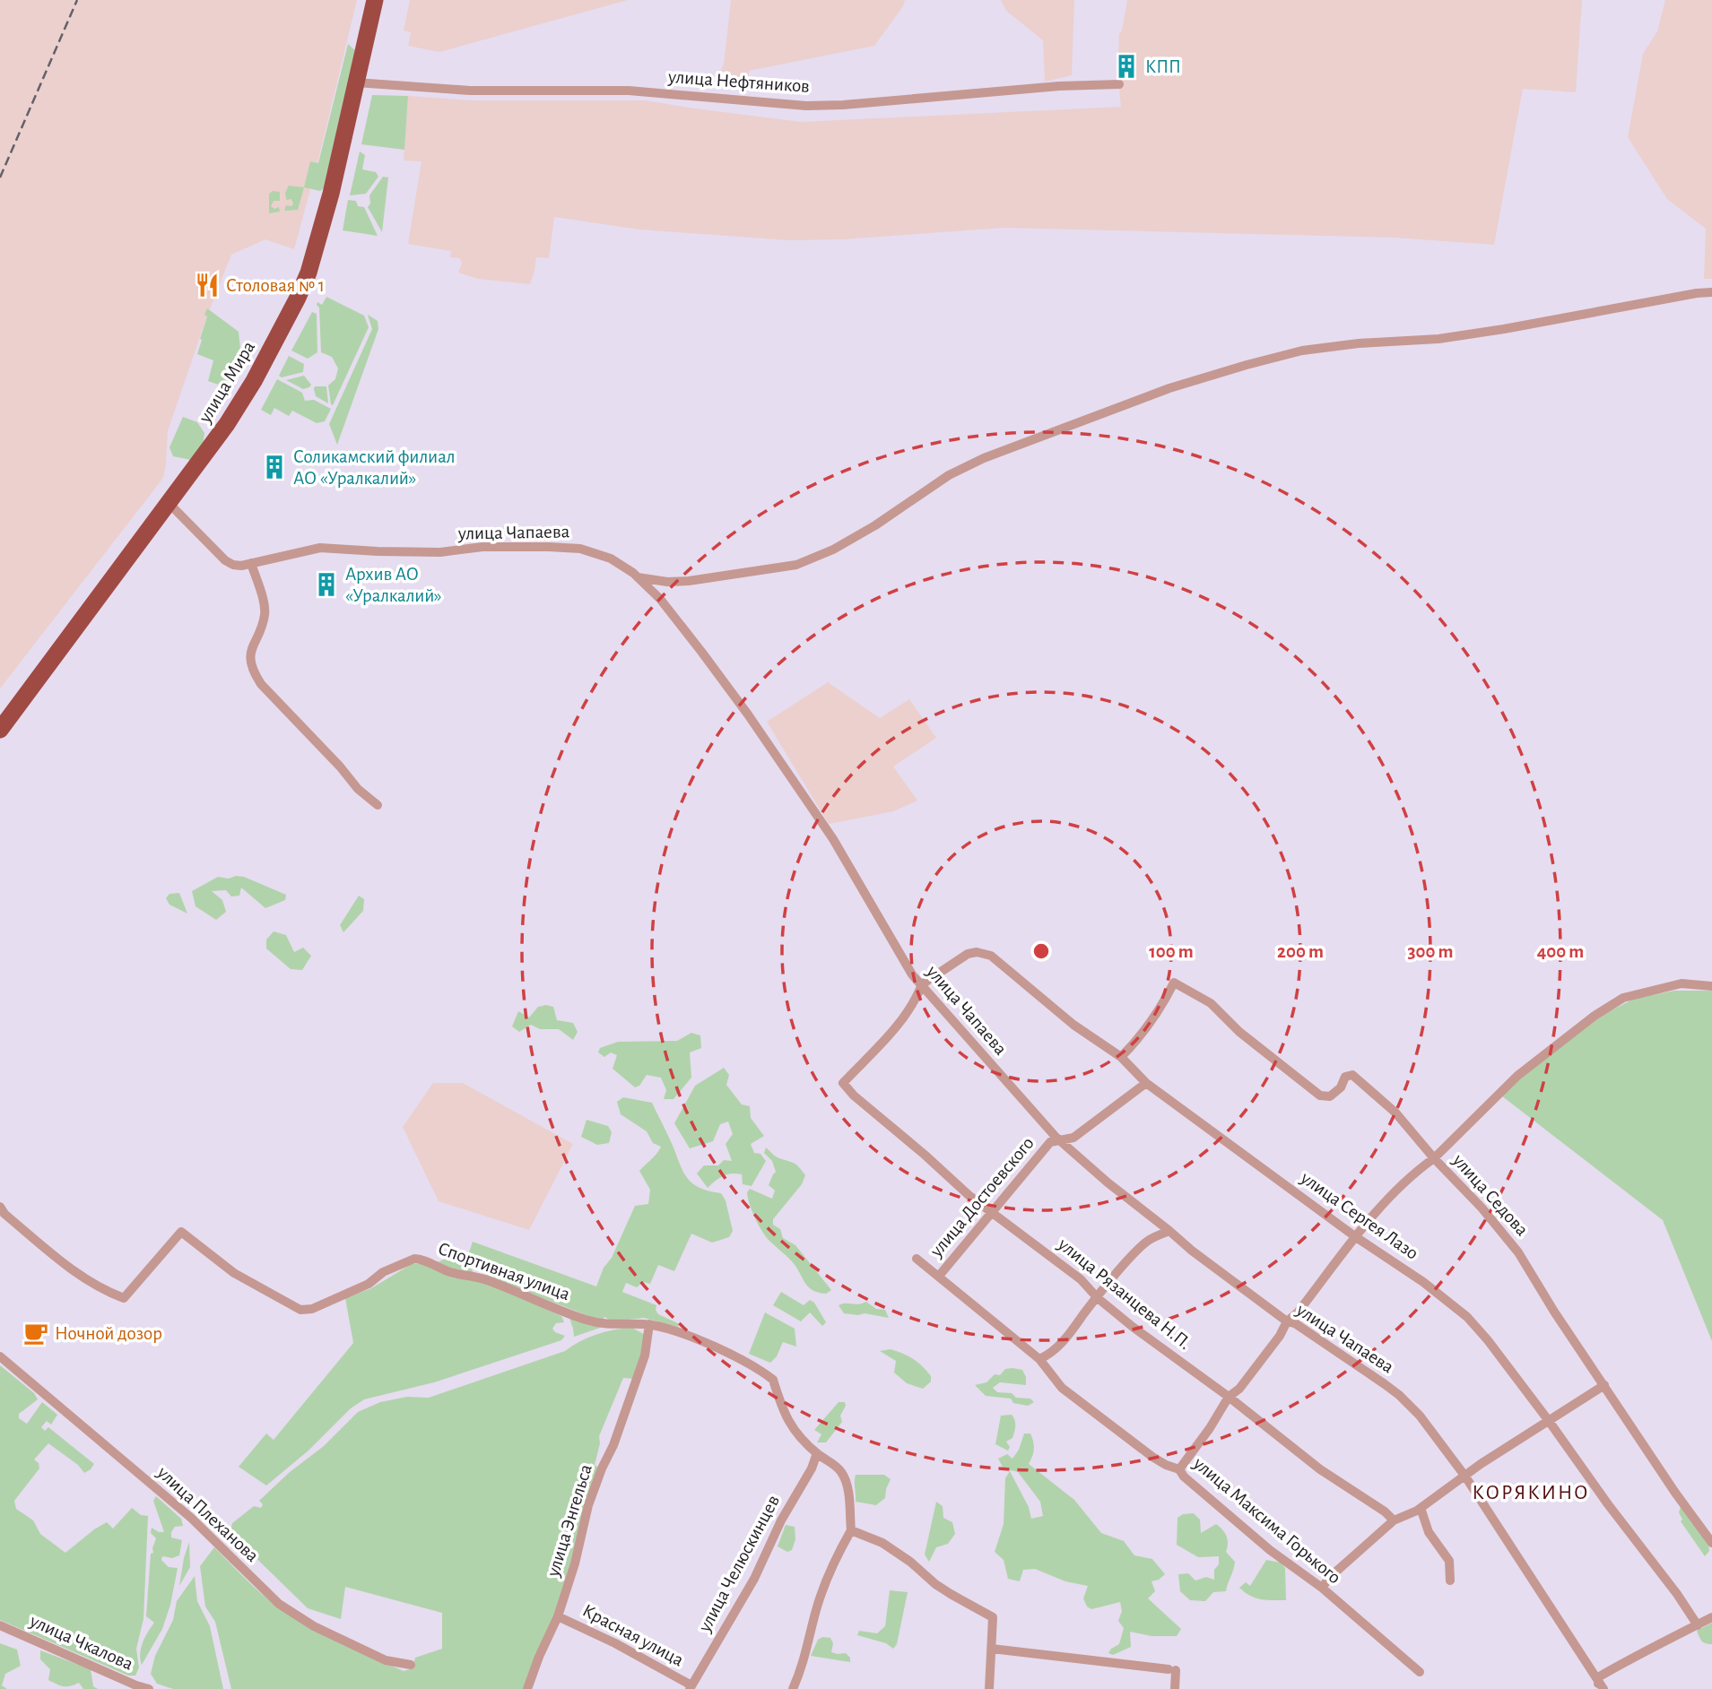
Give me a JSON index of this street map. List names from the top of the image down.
{
  "streets": {
    "highway": ["улица Мира"],
    "street": [
      "улица Нефтяников",
      "улица Чапаева",
      "улица Седова",
      "улица Достоевского",
      "улица Сергея Лазо",
      "Спортивная улица",
      "улица Рязанцева Н.П.",
      "улица Плеханова",
      "улица Энгельса",
      "улица Максима Горького",
      "улица Челюскинцев",
      "Красная улица",
      "улица Чкалова"
    ]
  },
  "crossings": [
    ["улица Нефтяников", "улица Мира"],
    ["улица Мира", "улица Чапаева"],
    ["улица Чапаева", "улица Достоевского"],
    ["улица Чапаева", "улица Сергея Лазо"],
    ["улица Чапаева", "улица Рязанцева Н.П."],
    ["улица Седова", "улица Сергея Лазо"],
    ["улица Достоевского", "улица Сергея Лазо"],
    ["улица Достоевского", "улица Рязанцева Н.П."],
    ["улица Достоевского", "улица Максима Горького"],
    ["улица Сергея Лазо", "улица Рязанцева Н.П."],
    ["Спортивная улица", "улица Энгельса"],
    ["Спортивная улица", "улица Челюскинцев"],
    ["улица Энгельса", "Красная улица"],
    ["улица Челюскинцев", "Красная улица"]
  ],
  "districts": ["КОРЯКИНО"],
  "places": {
    "building": ["КПП", "Соликамский филиал АО «Уралкалий»", "Архив АО «Уралкалий»"],
    "restaurant": ["Столовая № 1"],
    "cafe": ["Ночной дозор"]
  },
  "rings": [
    "100 m",
    "200 m",
    "300 m",
    "400 m"
  ]
}
